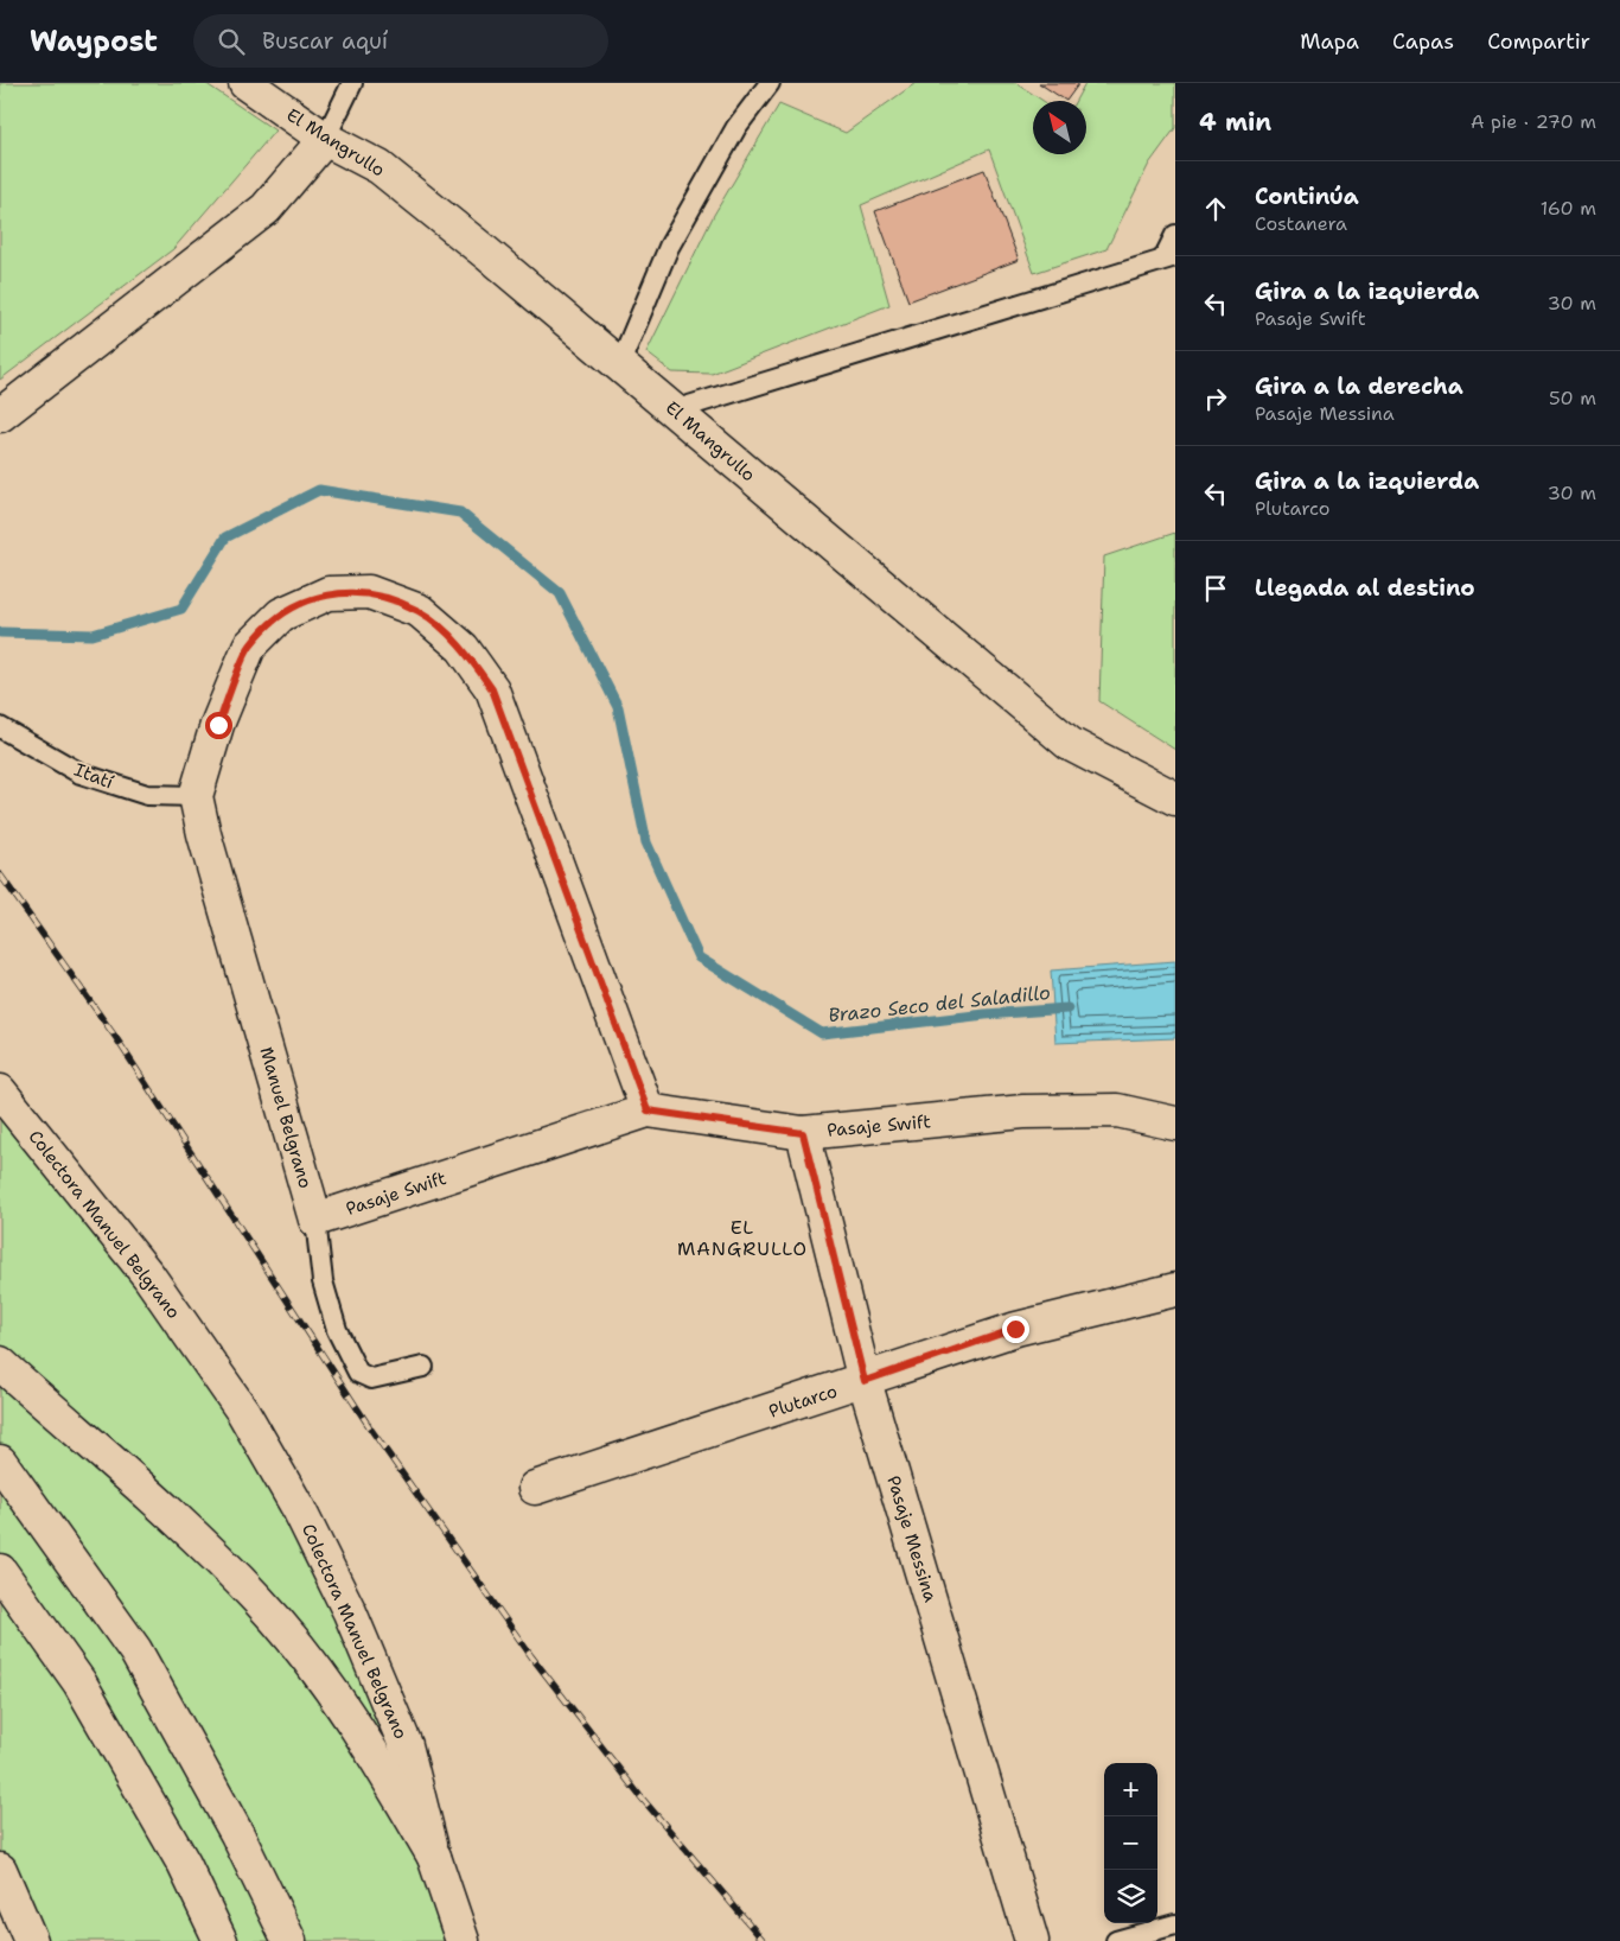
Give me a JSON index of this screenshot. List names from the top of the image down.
{
  "streets": {
    "main road": [
      "El Mangrullo",
      "Manuel Belgrano",
      "Pasaje Swift",
      "Colectora Manuel Belgrano",
      "Plutarco",
      "Pasaje Messina"
    ],
    "lane": ["Itatí"]
  },
  "crossings": [
    ["Itatí", "Manuel Belgrano"],
    ["Manuel Belgrano", "Pasaje Swift"],
    ["Pasaje Swift", "Pasaje Messina"],
    ["Plutarco", "Pasaje Messina"]
  ],
  "districts": ["EL MANGRULLO"],
  "water": ["Brazo Seco del Saladillo"],
  "north": "top left",
  "page": {
    "header": "Waypost",
    "search": "Buscar aquí",
    "nav": ["Mapa", "Capas", "Compartir"],
    "heading": ["4 min", "A pie · 270 m"],
    "list": [
      ["Continúa", "Costanera", "160 m"],
      ["Gira a la izquierda", "Pasaje Swift", "30 m"],
      ["Gira a la derecha", "Pasaje Messina", "50 m"],
      ["Gira a la izquierda", "Plutarco", "30 m"],
      "Llegada al destino"
    ],
    "map_buttons": ["+", "−"]
  }
}
